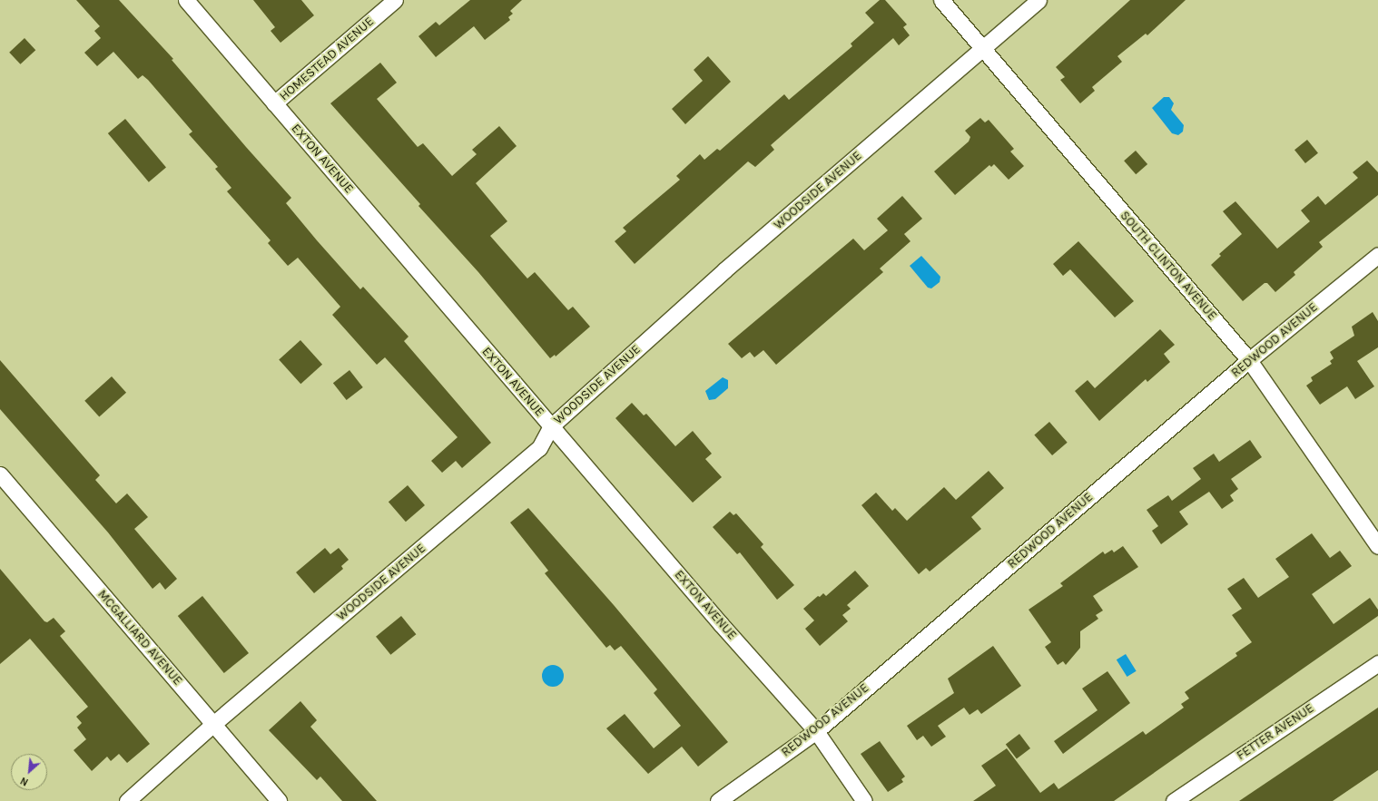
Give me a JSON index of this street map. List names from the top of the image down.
{
  "streets": {
    "street": [
      "HOMESTEAD AVENUE",
      "EXTON AVENUE",
      "WOODSIDE AVENUE",
      "SOUTH CLINTON AVENUE",
      "REDWOOD AVENUE",
      "MCGALLIARD AVENUE",
      "FETTER AVENUE"
    ]
  },
  "crossings": [
    ["HOMESTEAD AVENUE", "EXTON AVENUE"],
    ["EXTON AVENUE", "WOODSIDE AVENUE"],
    ["EXTON AVENUE", "REDWOOD AVENUE"],
    ["WOODSIDE AVENUE", "SOUTH CLINTON AVENUE"],
    ["WOODSIDE AVENUE", "MCGALLIARD AVENUE"],
    ["SOUTH CLINTON AVENUE", "REDWOOD AVENUE"]
  ],
  "north": "bottom left"
}
